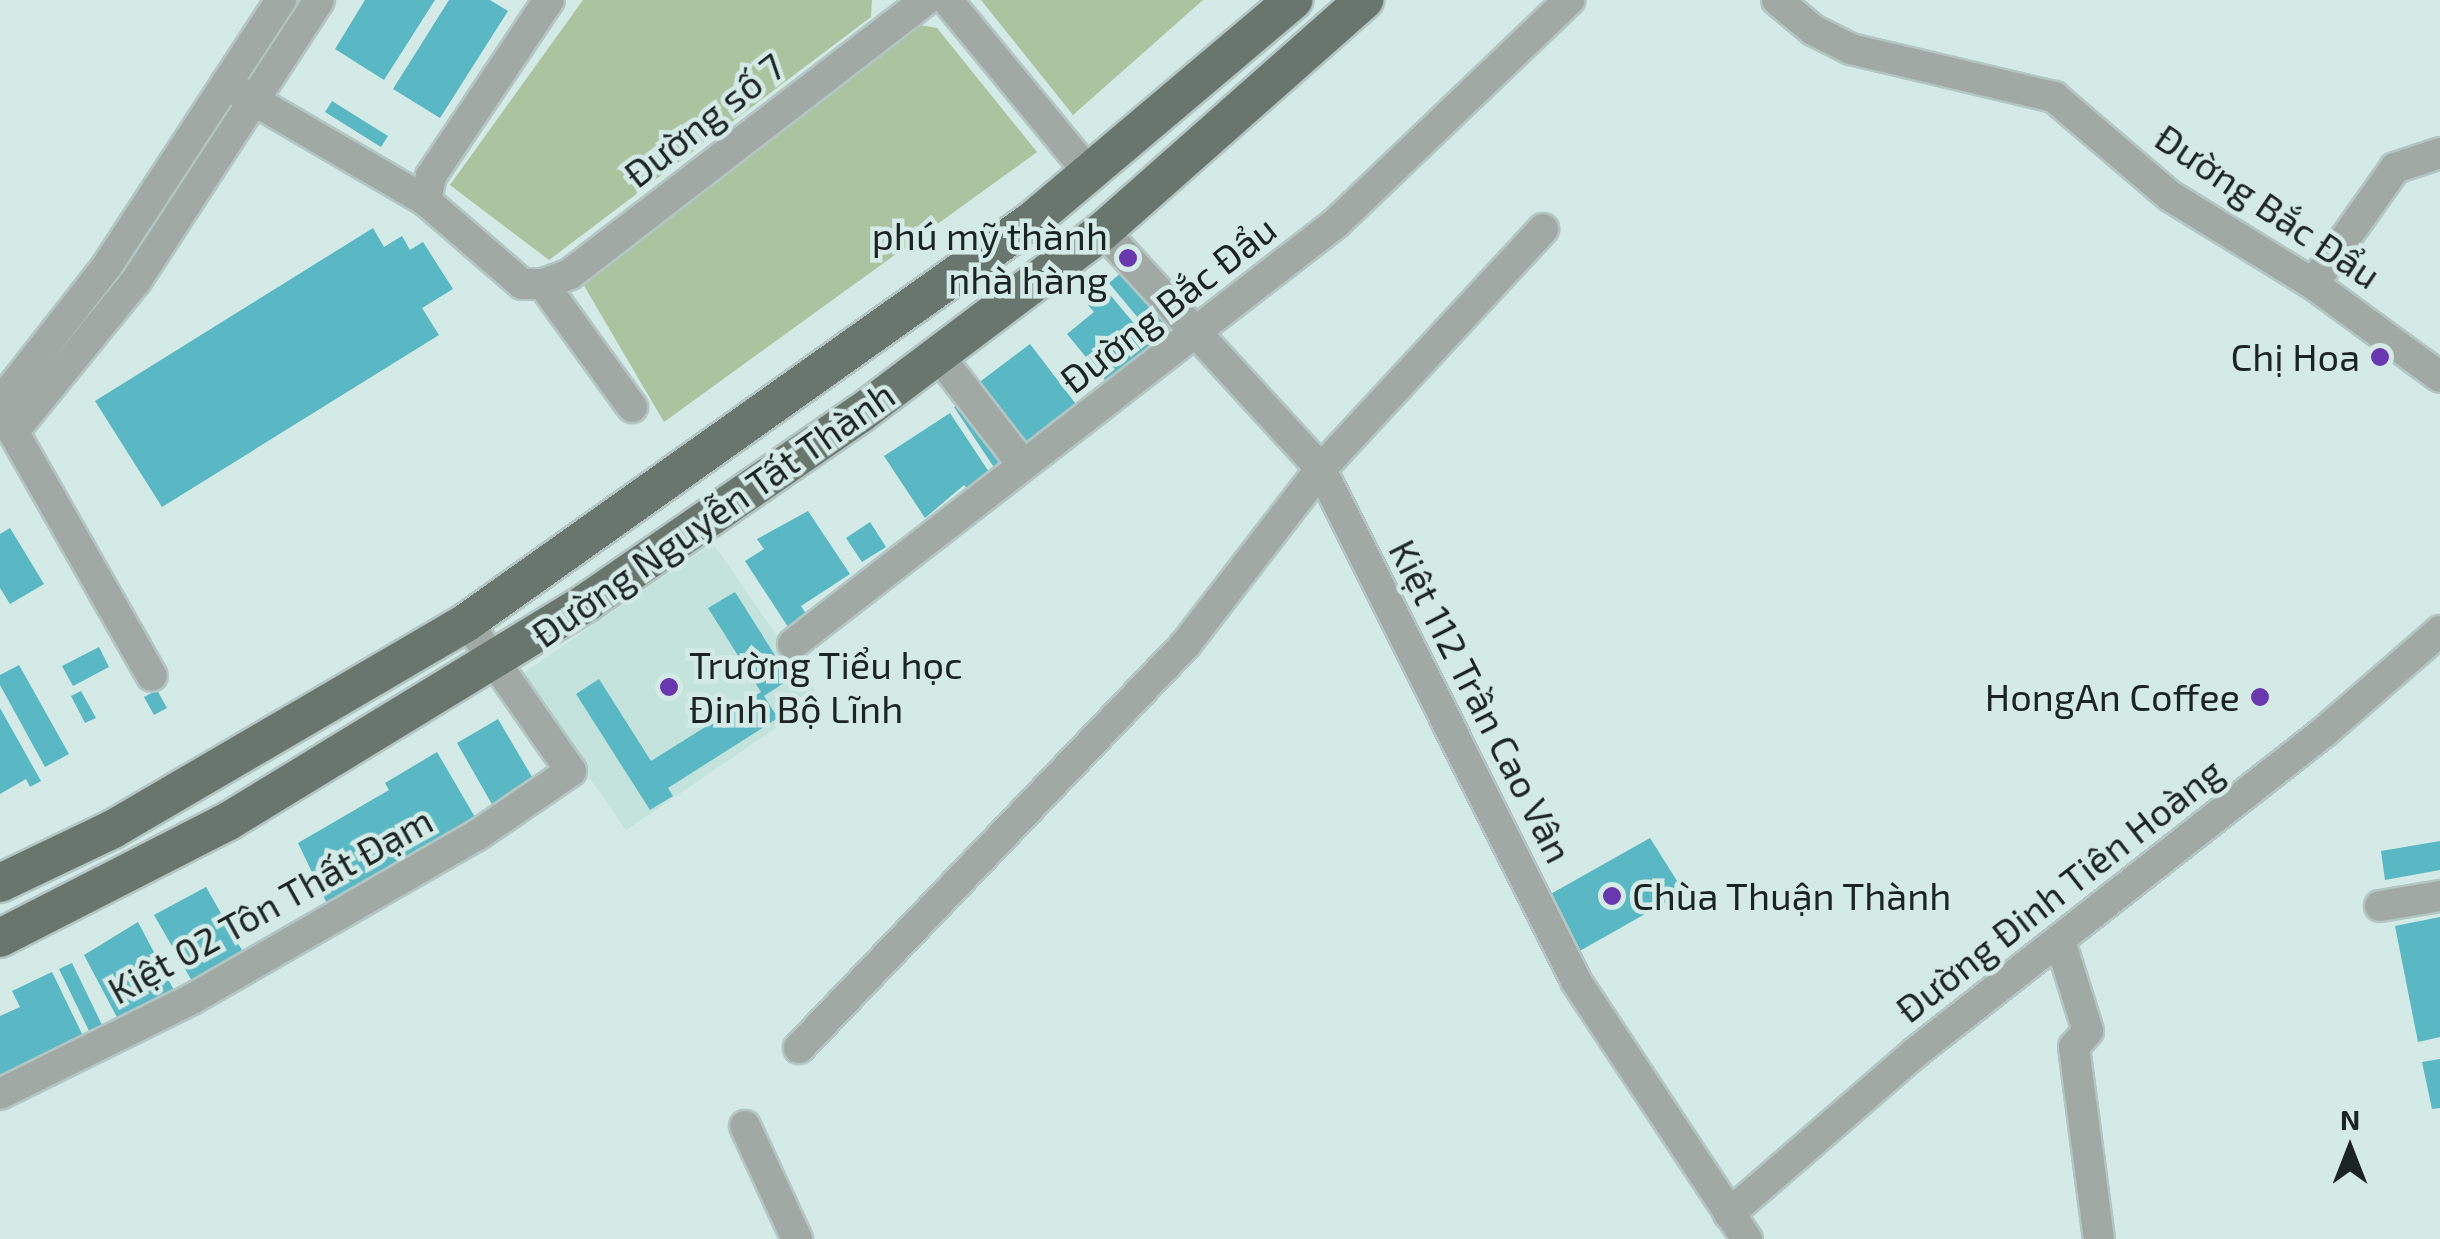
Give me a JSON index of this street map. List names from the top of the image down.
{
  "streets": {
    "main road": ["Đường Nguyễn Tất Thành"],
    "street": [
      "Đường số 7",
      "Đường Bắc Đẩu",
      "Kiệt 112 Trần Cao Vân",
      "Đường Đinh Tiên Hoàng",
      "Kiệt 02 Tôn Thất Đạm"
    ]
  },
  "crossings": [
    ["Đường Bắc Đẩu", "Kiệt 112 Trần Cao Vân"],
    ["Đường Nguyễn Tất Thành", "Kiệt 112 Trần Cao Vân"],
    ["Đường Nguyễn Tất Thành", "Kiệt 02 Tôn Thất Đạm"],
    ["Kiệt 112 Trần Cao Vân", "Đường Đinh Tiên Hoàng"]
  ],
  "places": [
    "phú mỹ thành nhà hàng",
    "Chị Hoa",
    "Trường Tiểu học Đinh Bộ Lĩnh",
    "HongAn Coffee",
    "Chùa Thuận Thành"
  ],
  "north": "top"
}
